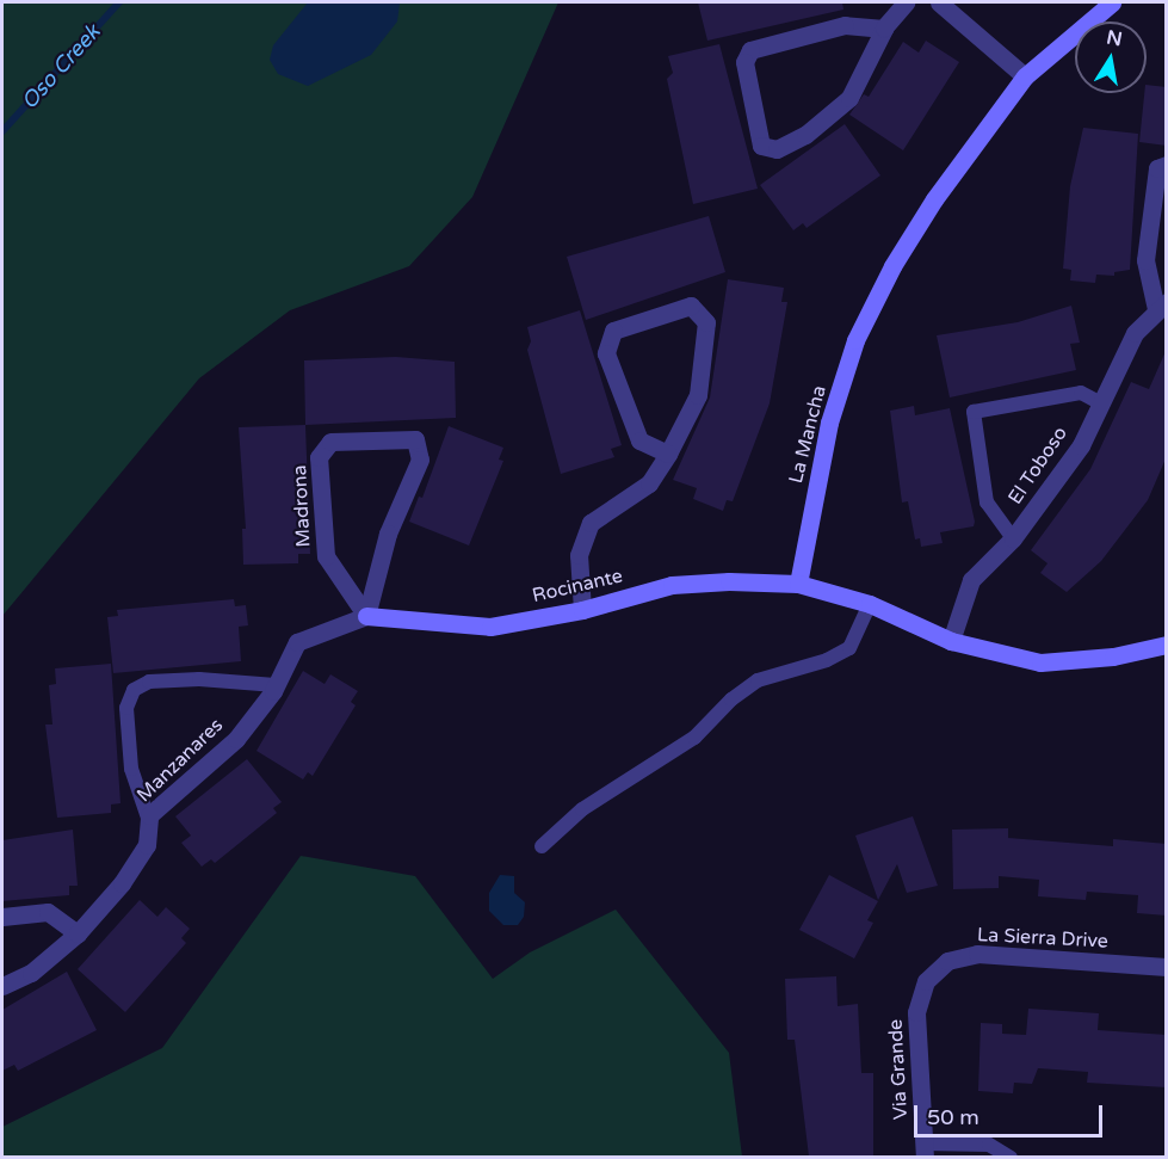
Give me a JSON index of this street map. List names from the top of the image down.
{
  "streets": {
    "street": [
      "La Mancha",
      "El Toboso",
      "Madrona",
      "Rocinante",
      "Manzanares",
      "La Sierra Drive",
      "Via Grande"
    ]
  },
  "crossings": [
    ["La Mancha", "Rocinante"],
    ["Madrona", "Rocinante"],
    ["Madrona", "Manzanares"],
    ["Rocinante", "Manzanares"],
    ["La Sierra Drive", "Via Grande"]
  ],
  "water": ["Oso Creek"],
  "scale_bar": "50 m",
  "north": "top"
}
